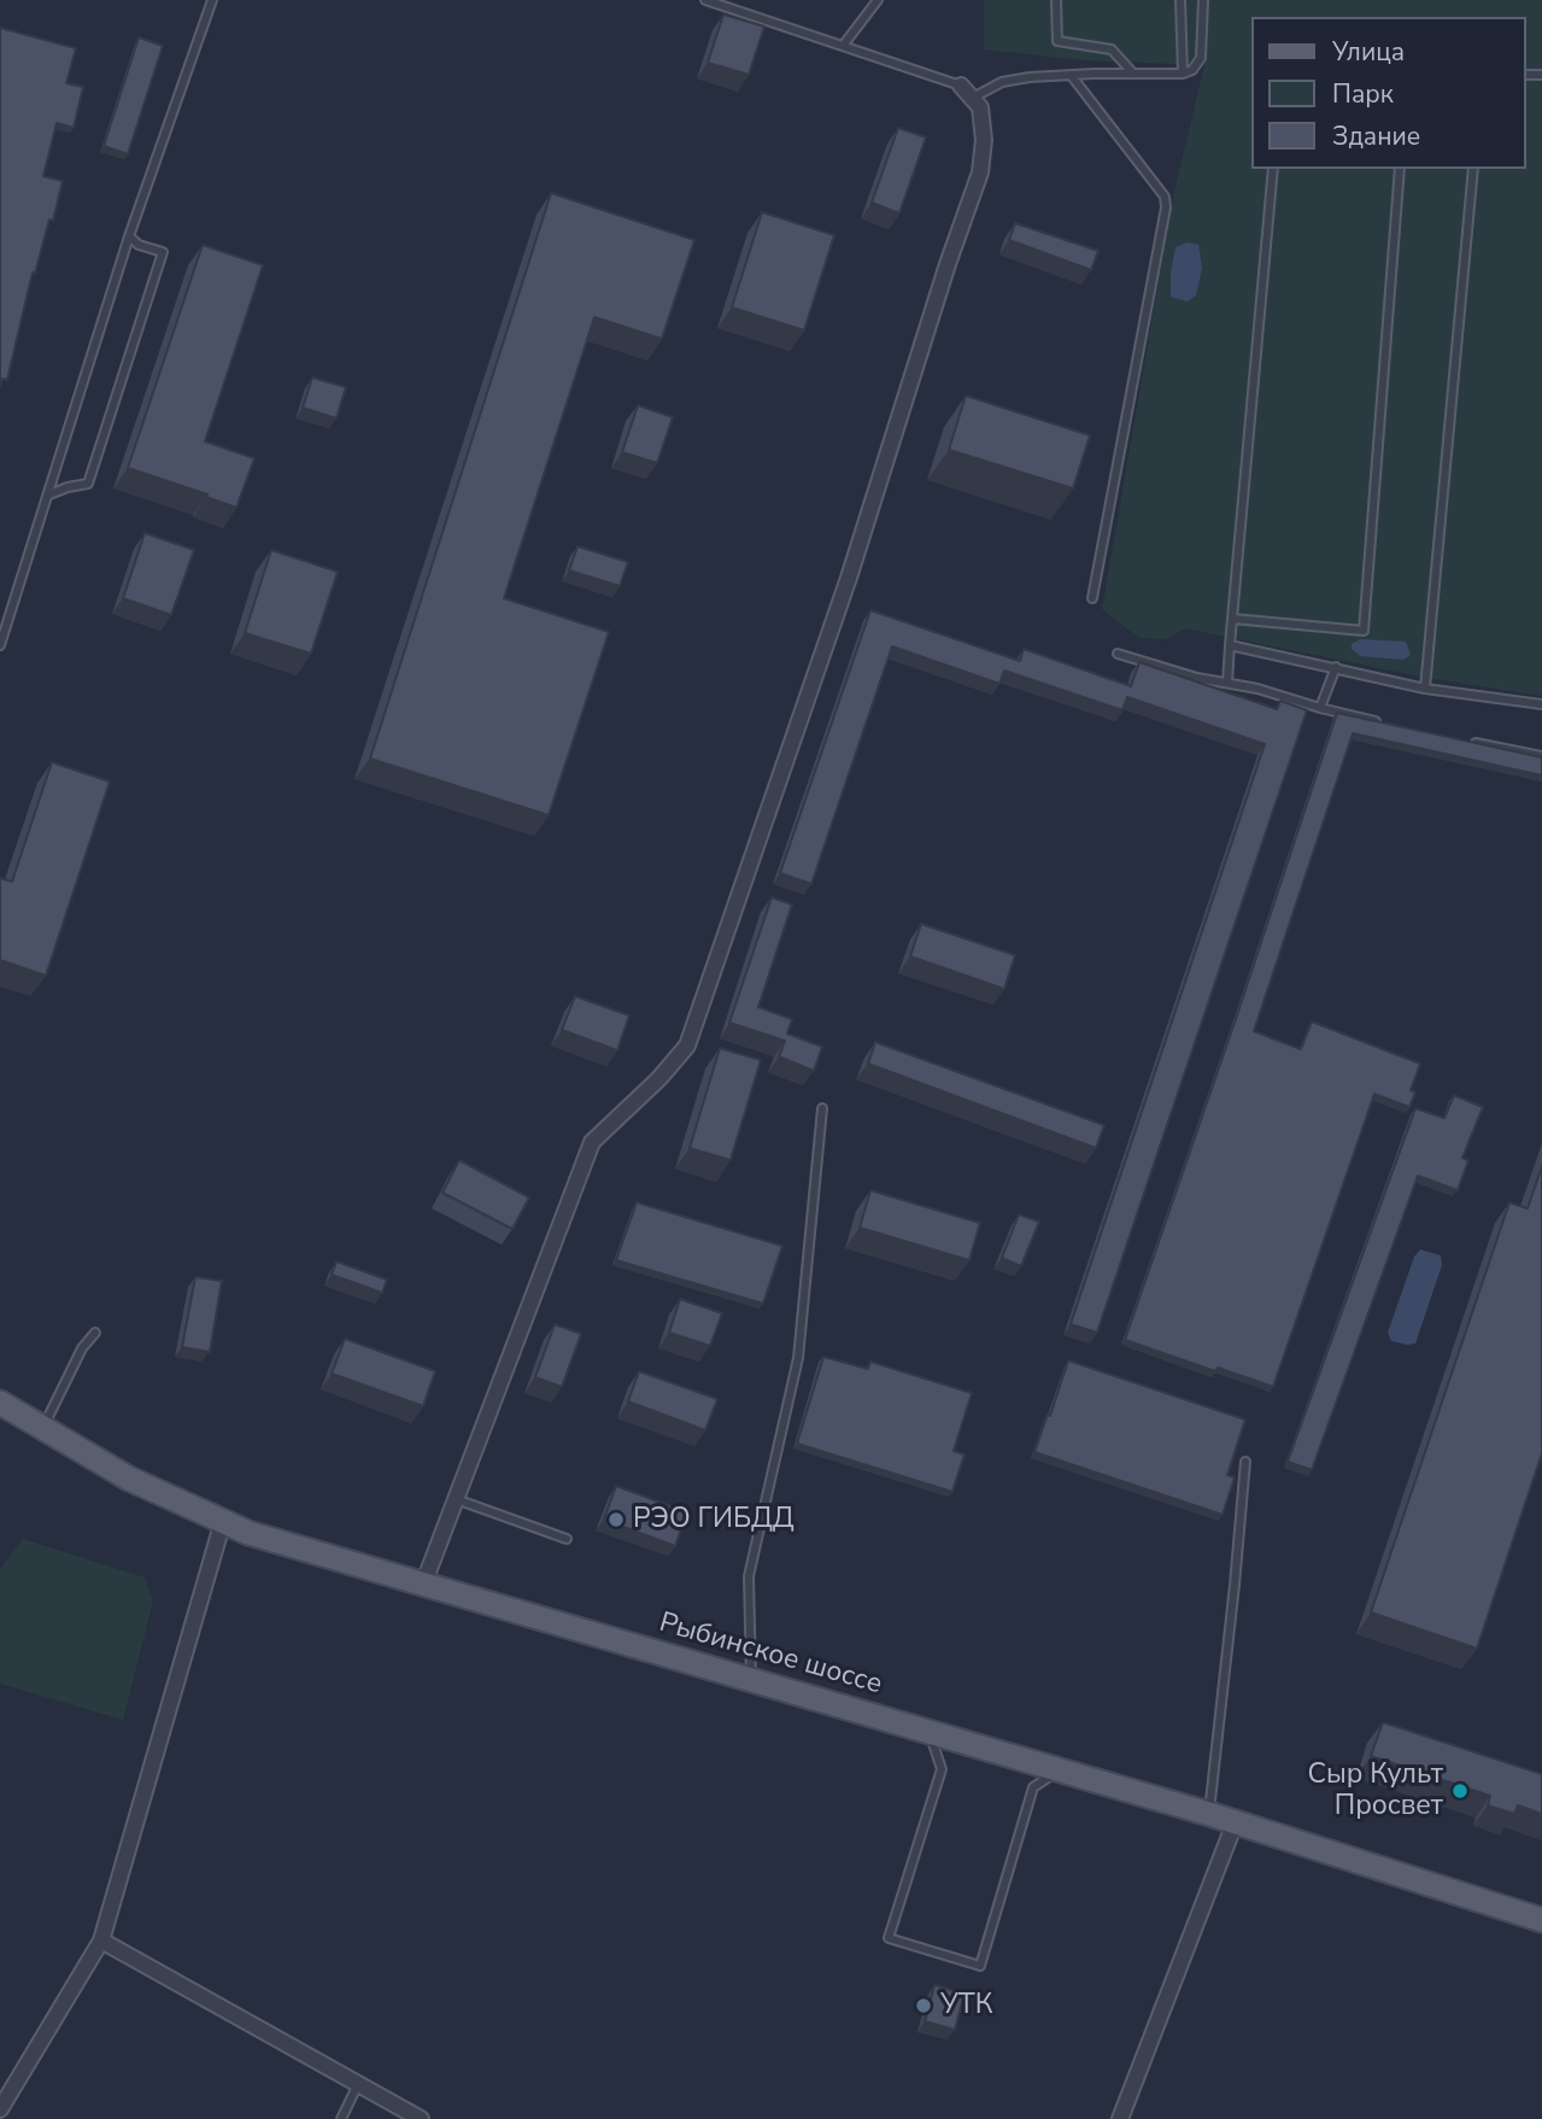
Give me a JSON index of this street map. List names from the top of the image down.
{
  "streets": {
    "main road": ["Рыбинское шоссе"]
  },
  "places": ["РЭО ГИБДД", "Сыр Культ Просвет", "УТК"],
  "legend": ["Улица", "Парк", "Здание"]
}
